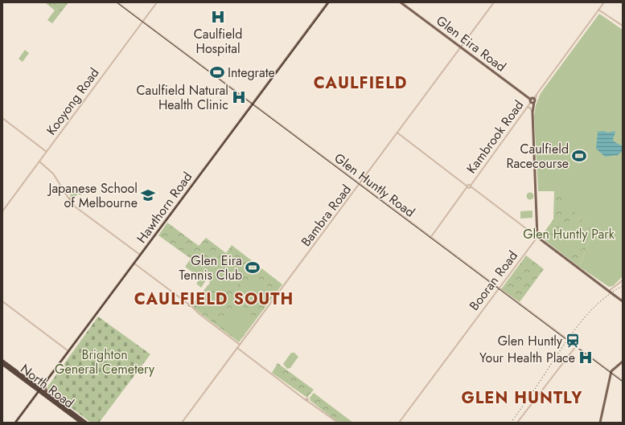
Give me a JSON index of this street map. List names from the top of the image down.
{
  "streets": {
    "highway": ["North Road"],
    "main road": ["Glen Eira Road", "Hawthorn Road"],
    "street": [
      "Kooyong Road",
      "Kambrook Road",
      "Glen Huntly Road",
      "Bambra Road",
      "Booran Road"
    ]
  },
  "crossings": [
    ["Glen Eira Road", "Kambrook Road"],
    ["Glen Eira Road", "Bambra Road"],
    ["Kooyong Road", "Glen Huntly Road"],
    ["Kambrook Road", "Glen Huntly Road"],
    ["Glen Huntly Road", "Hawthorn Road"],
    ["Glen Huntly Road", "Bambra Road"],
    ["Glen Huntly Road", "Booran Road"],
    ["Hawthorn Road", "North Road"]
  ],
  "districts": ["CAULFIELD", "CAULFIELD SOUTH", "GLEN HUNTLY"],
  "parks": ["Glen Huntly Park", "Brighton General Cemetery"],
  "places": {
    "hospital": ["Caulfield Hospital", "Caulfield Natural Health Clinic", "Your Health Place"],
    "sports": ["Integrate", "Caulfield Racecourse", "Glen Eira Tennis Club"],
    "school or university": ["Japanese School of Melbourne"],
    "station": ["Glen Huntly"]
  }
}
